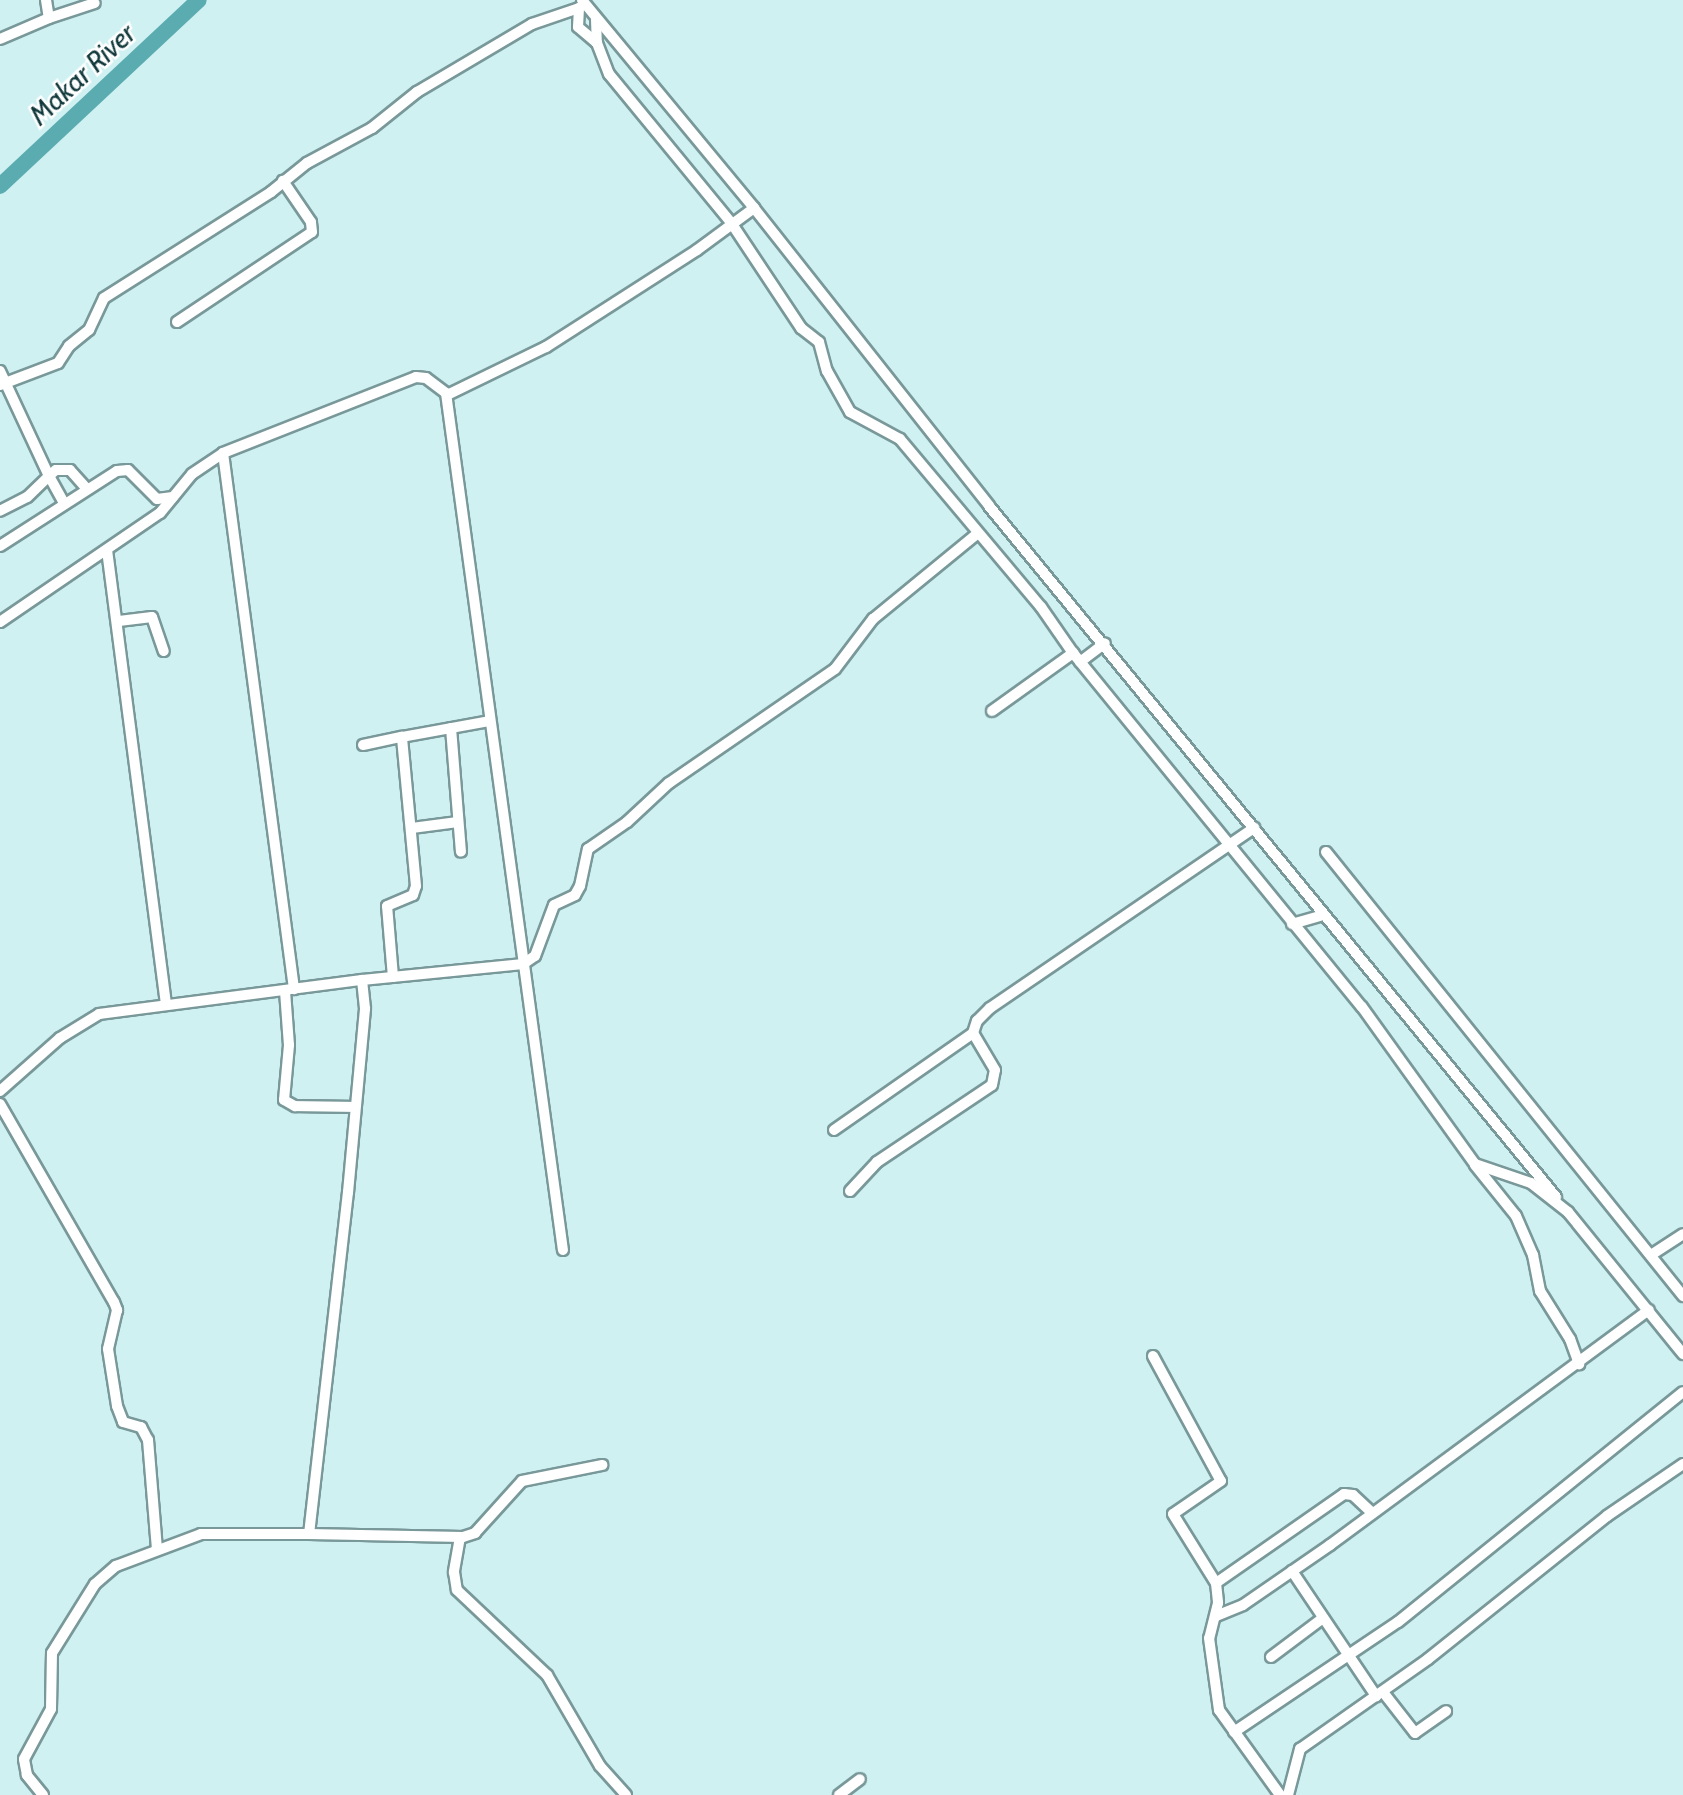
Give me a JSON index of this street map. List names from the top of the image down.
{
  "water": ["Makar River"]
}
